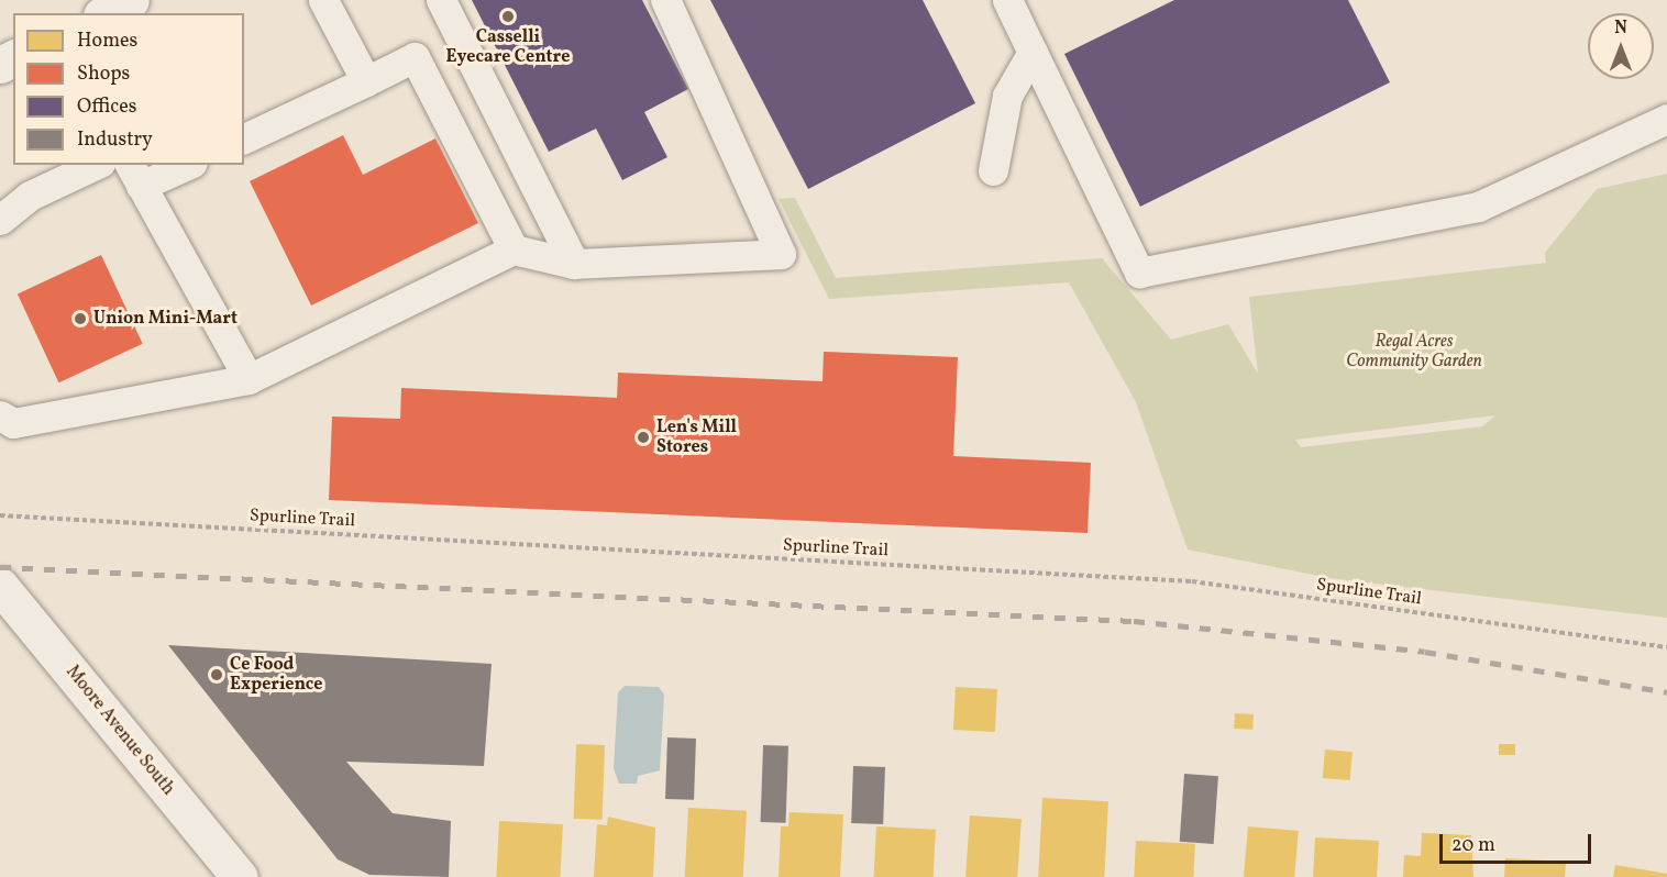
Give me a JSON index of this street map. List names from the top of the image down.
{
  "streets": {
    "street": ["Moore Avenue South"],
    "path": ["Spurline Trail"]
  },
  "parks": ["Regal Acres Community Garden"],
  "places": [
    "Casselli Eyecare Centre",
    "Union Mini-Mart",
    "Len's Mill Stores",
    "Ce Food Experience"
  ],
  "legend": [
    "Homes",
    "Shops",
    "Offices",
    "Industry"
  ],
  "scale_bar": "20 m",
  "north": "top"
}
